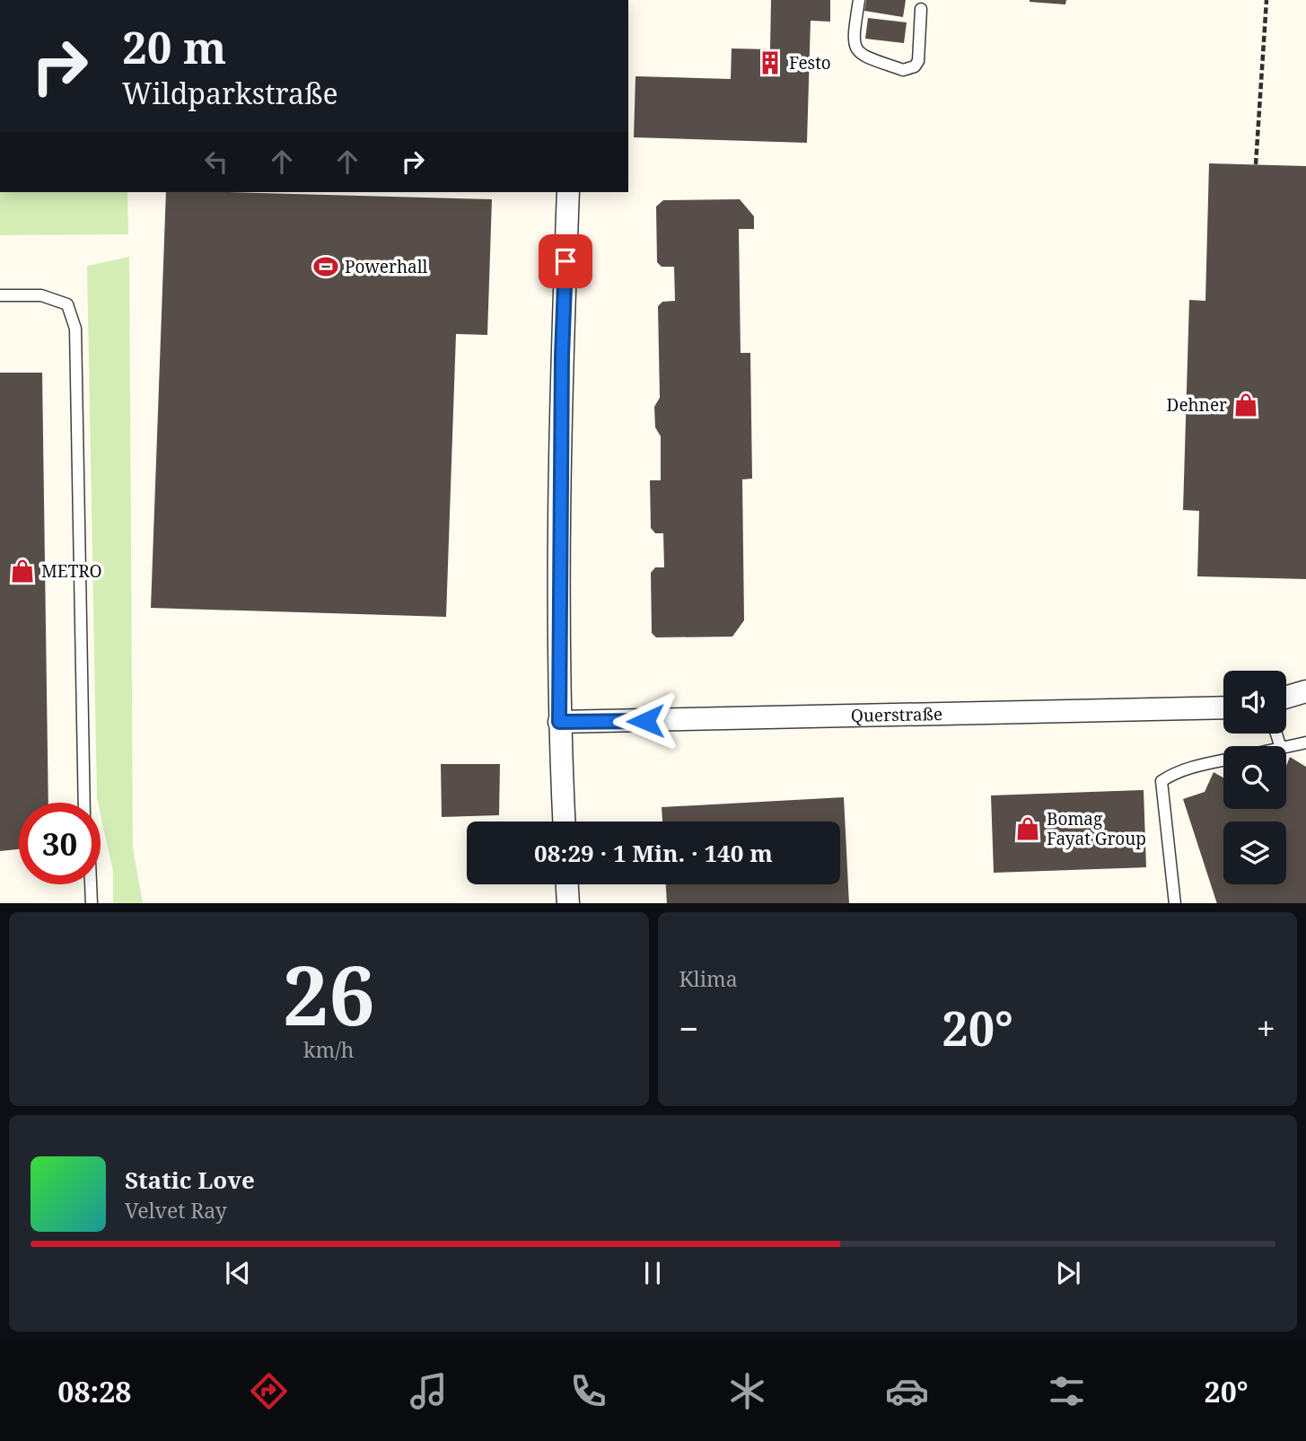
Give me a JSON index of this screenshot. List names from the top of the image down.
{
  "streets": {
    "street": ["Querstraße"]
  },
  "places": {
    "building": ["Festo"],
    "sports": ["Powerhall"],
    "shop": ["Dehner", "METRO", "Bomag Fayat Group"]
  },
  "page": {
    "turn": ["20 m", "Wildparkstraße"],
    "limit": "30",
    "trip": "08:29 · 1 Min. · 140 m",
    "tile": [
      ["26", "km/h"],
      "Klima"
    ],
    "heat": ["−", "20°", "+"],
    "song": ["Static Love", "Velvet Ray"],
    "tabs": ["08:28", "20°"]
  }
}
